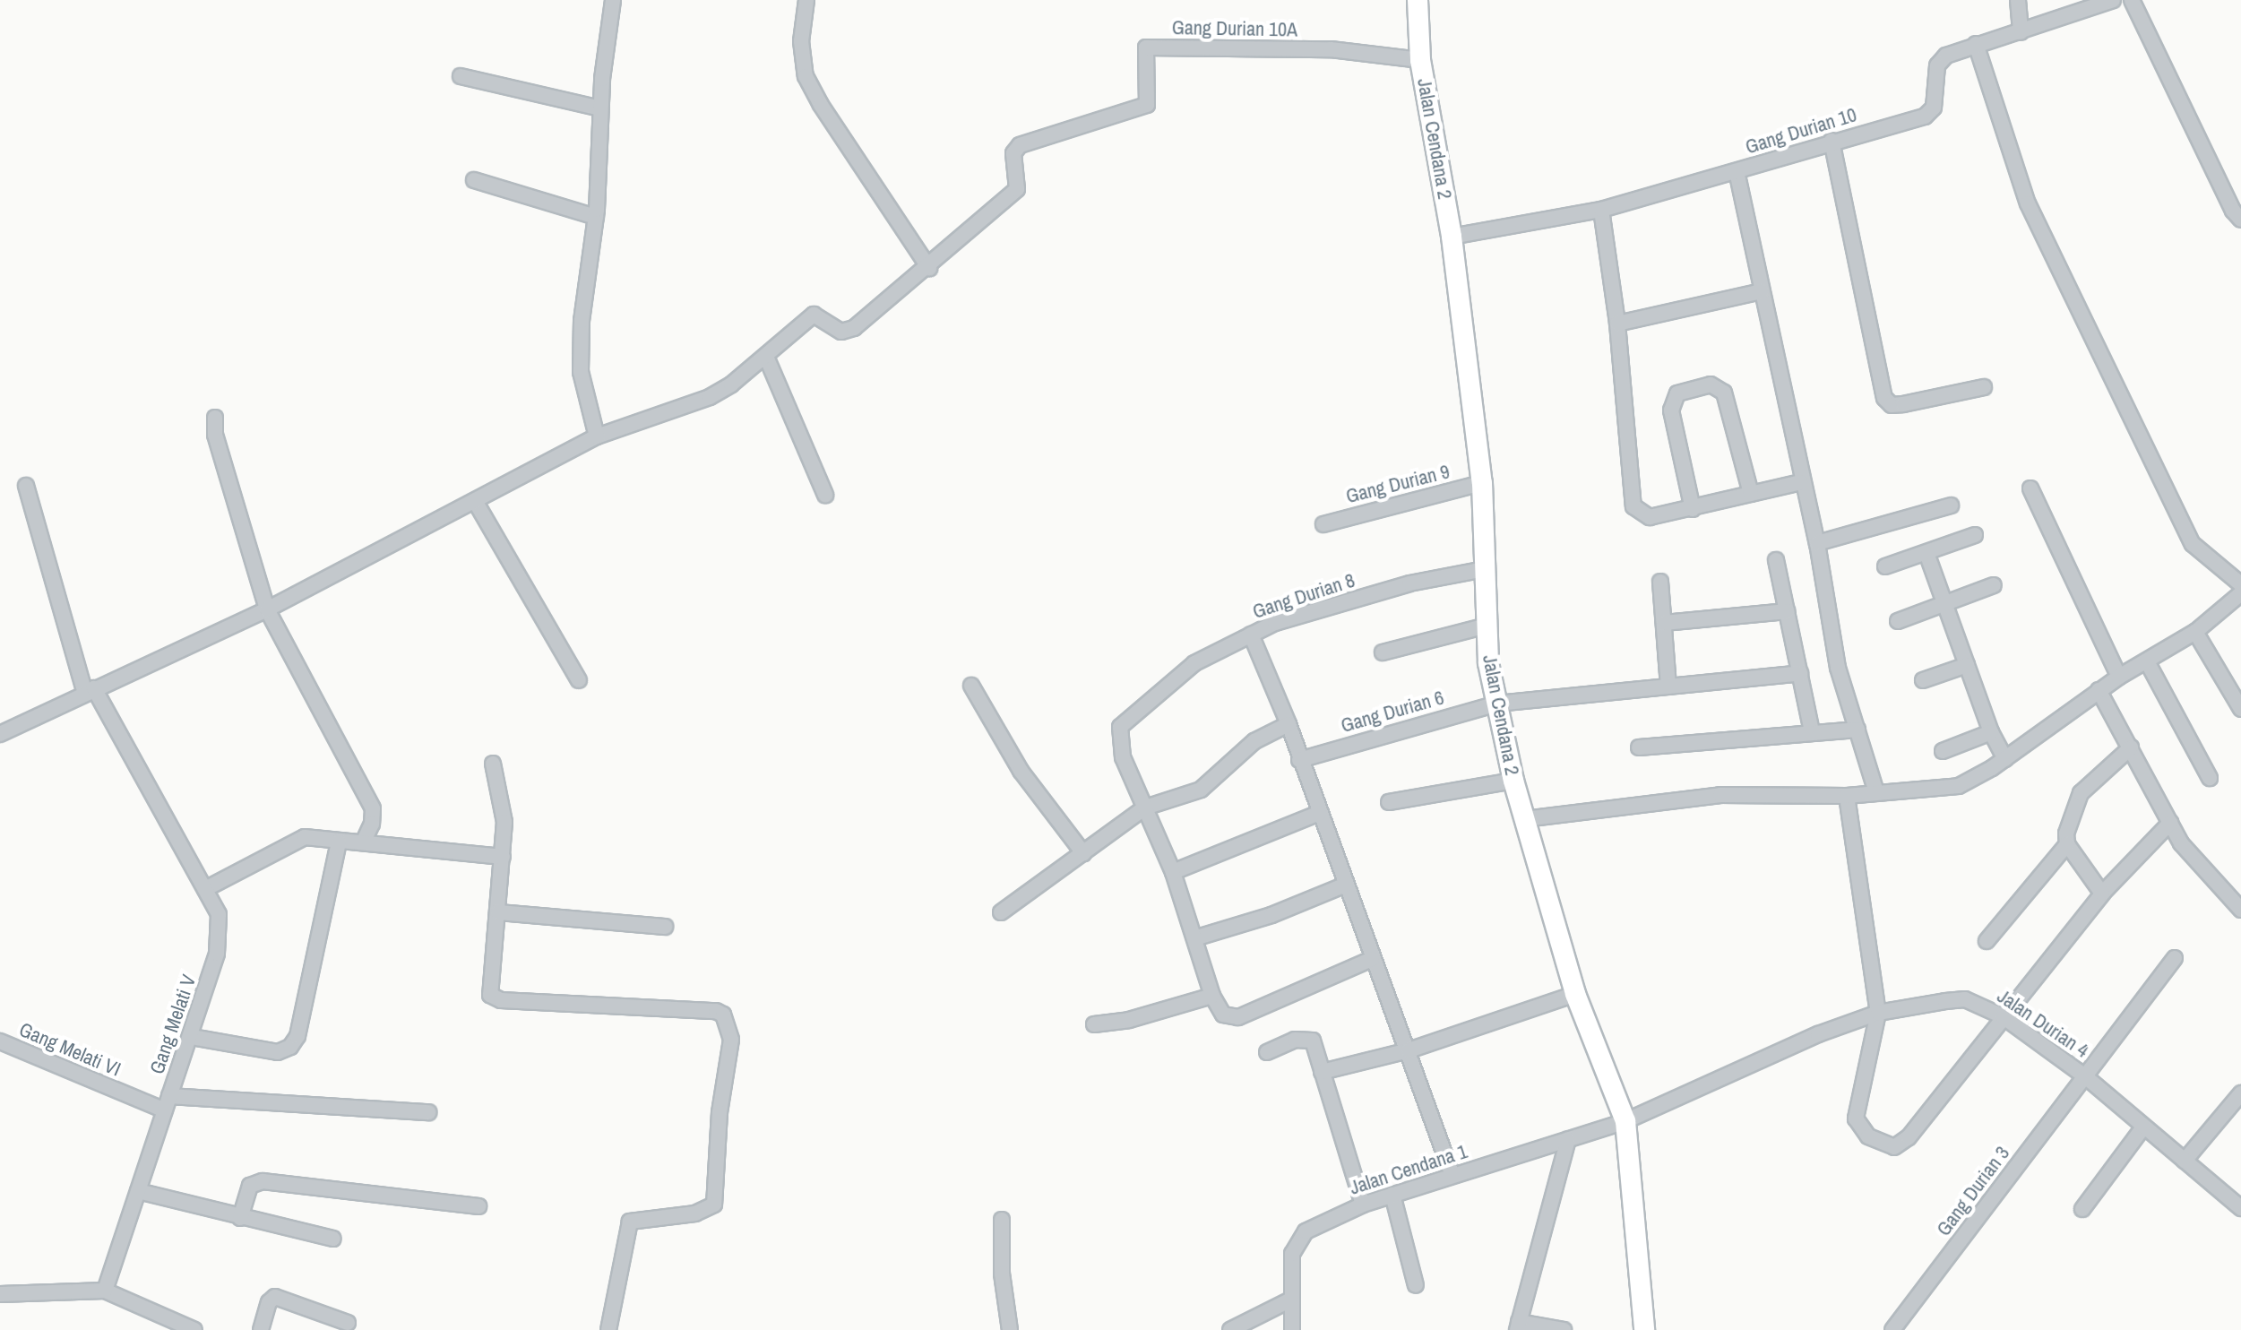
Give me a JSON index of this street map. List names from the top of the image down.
{
  "streets": {
    "street": [
      "Gang Durian 10A",
      "Gang Durian 10",
      "Jalan Cendana 2",
      "Gang Durian 9",
      "Gang Durian 8",
      "Gang Durian 6",
      "Jalan Durian 4",
      "Gang Melati V",
      "Gang Melati VI",
      "Jalan Cendana 1",
      "Gang Durian 3"
    ]
  },
  "crossings": [
    ["Gang Durian 10A", "Jalan Cendana 2"],
    ["Gang Durian 10", "Jalan Cendana 2"],
    ["Jalan Cendana 2", "Gang Durian 9"],
    ["Jalan Cendana 2", "Gang Durian 8"],
    ["Jalan Cendana 2", "Gang Durian 6"],
    ["Jalan Cendana 2", "Jalan Durian 4"],
    ["Jalan Cendana 2", "Jalan Cendana 1"],
    ["Jalan Durian 4", "Jalan Cendana 1"],
    ["Jalan Durian 4", "Gang Durian 3"],
    ["Gang Melati V", "Gang Melati VI"]
  ]
}
